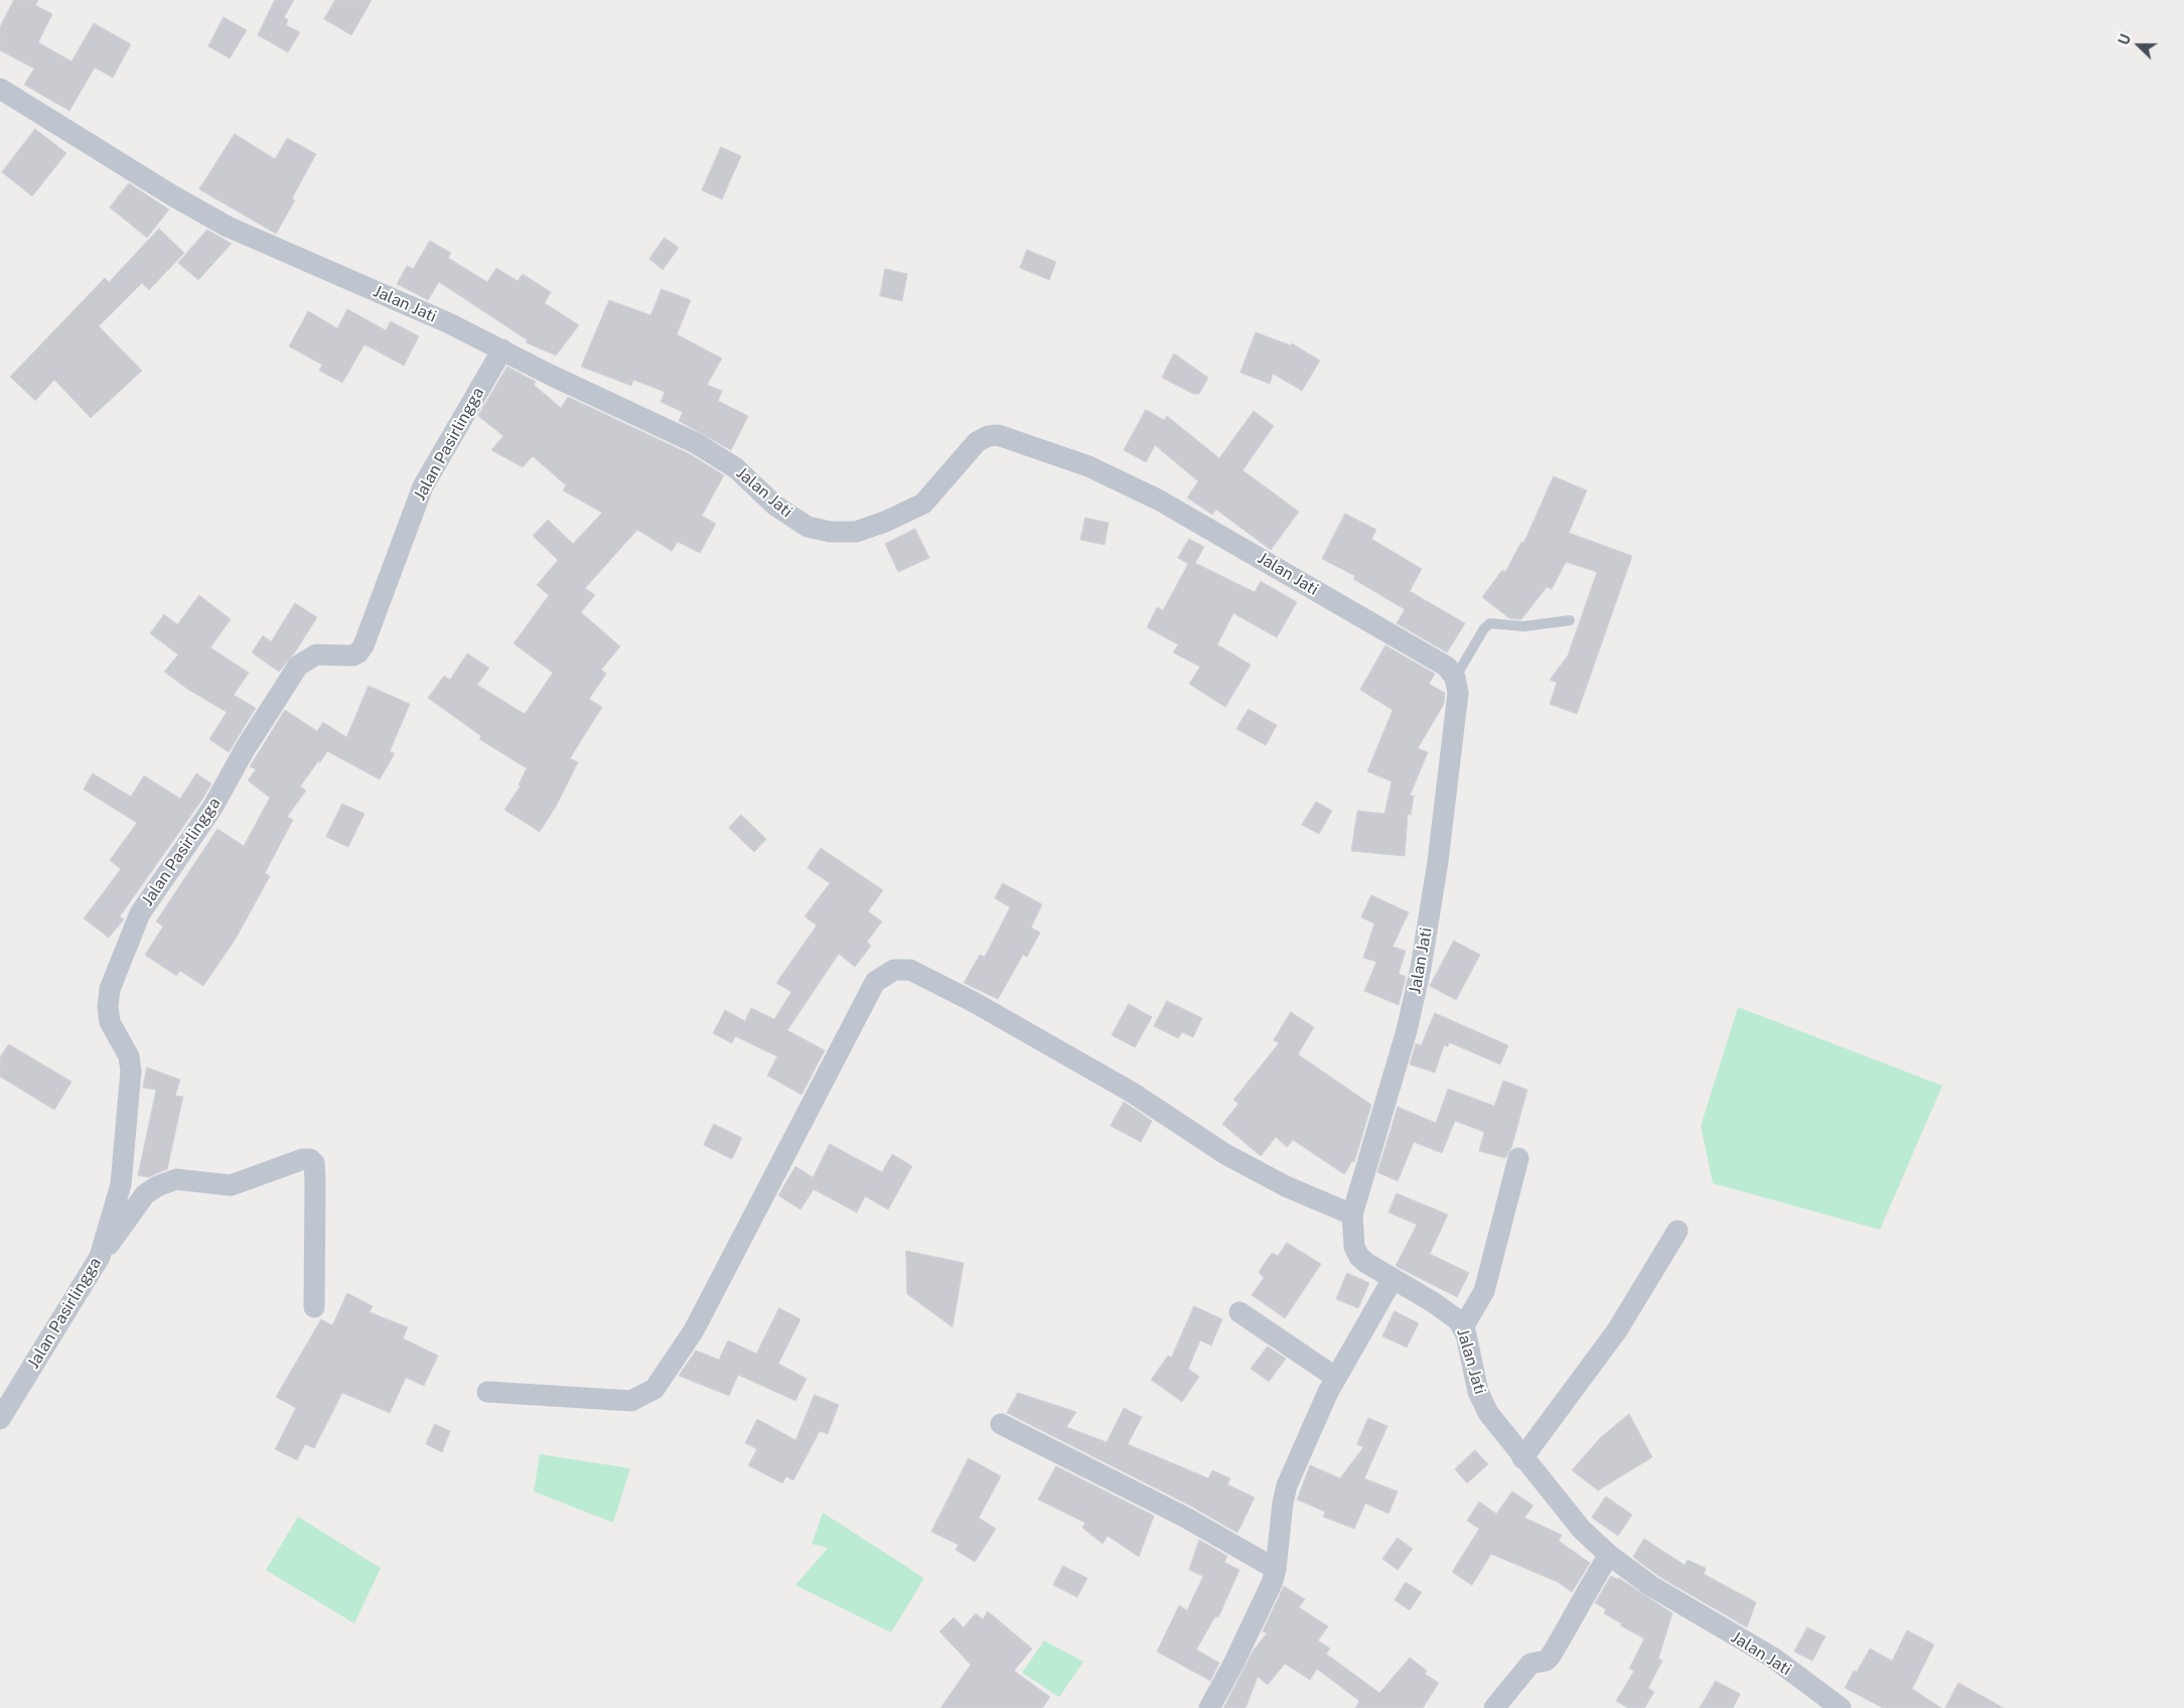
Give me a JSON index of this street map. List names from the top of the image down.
{
  "streets": {
    "street": ["Jalan Jati", "Jalan Pasirlingga"]
  },
  "crossings": [
    ["Jalan Jati", "Jalan Pasirlingga"]
  ],
  "north": "left"
}
